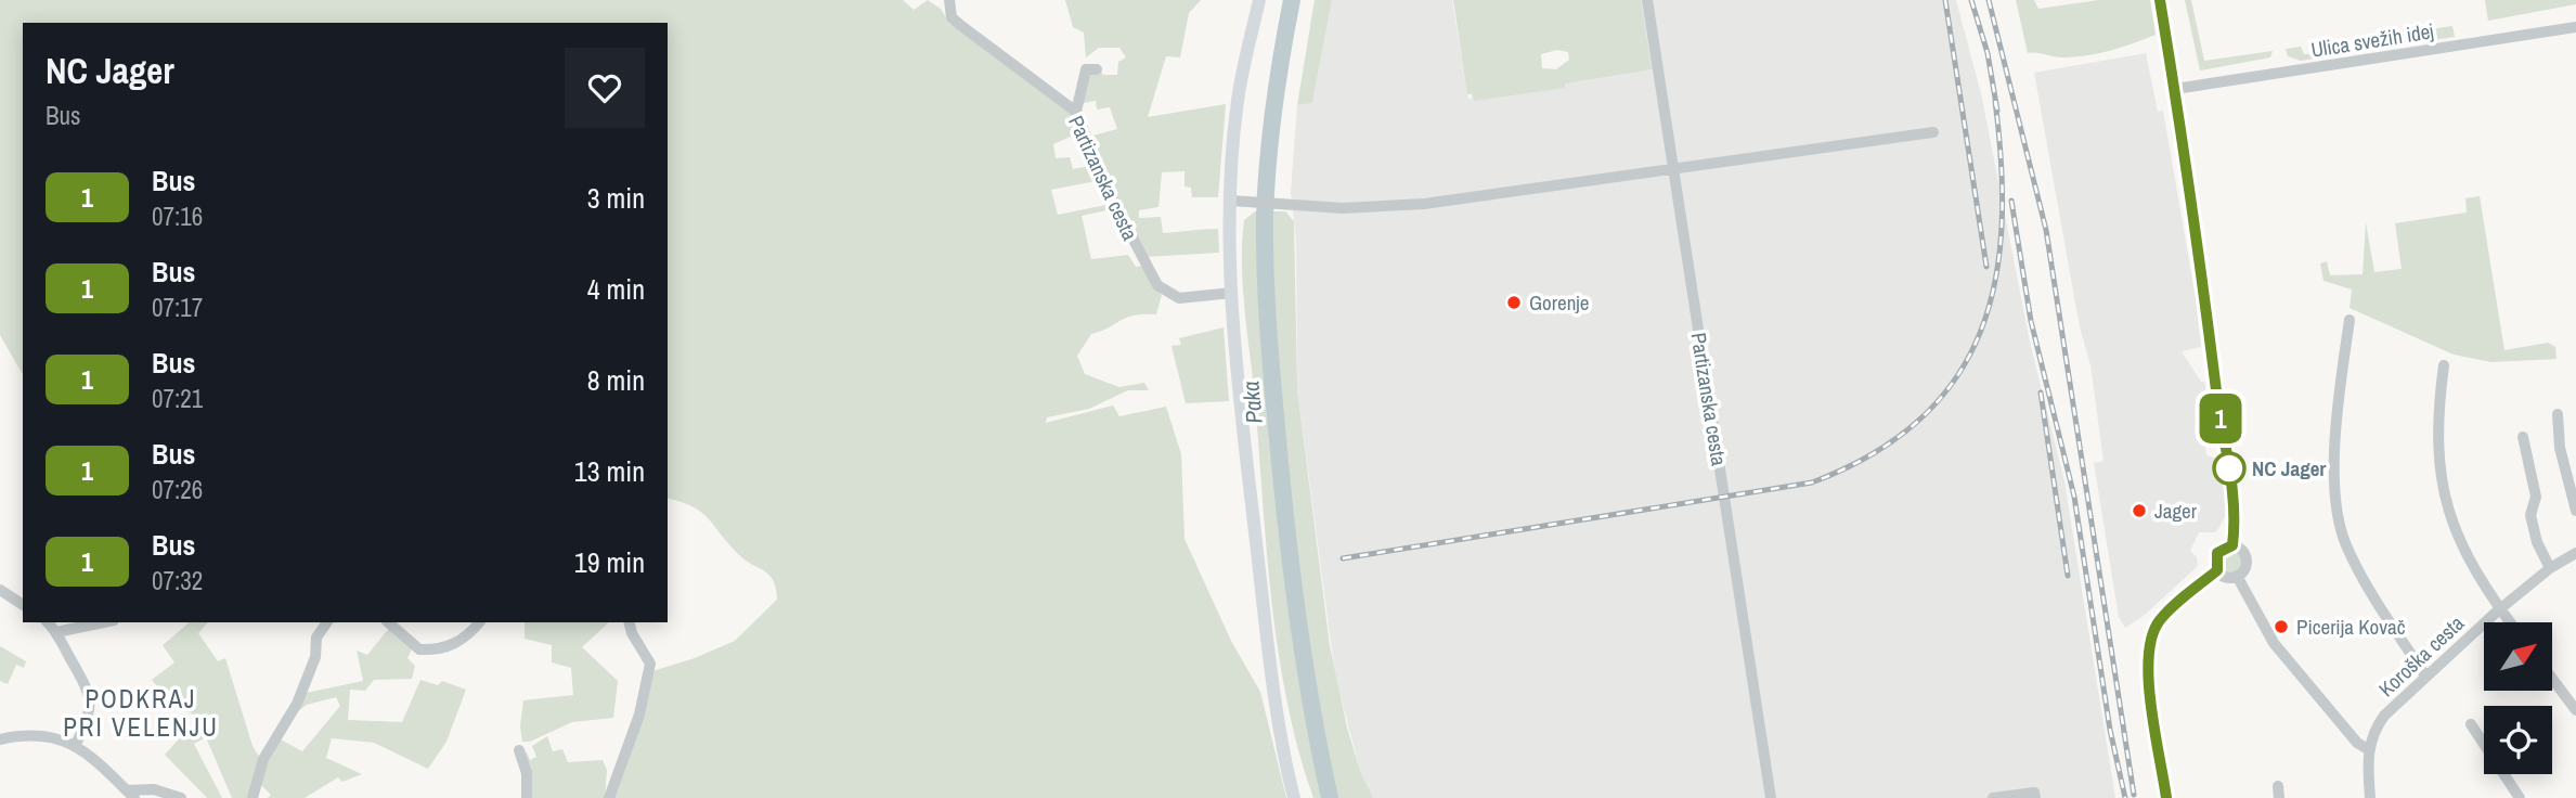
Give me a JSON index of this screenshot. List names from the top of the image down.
{
  "streets": {
    "street": ["Ulica svežih idej", "Partizanska cesta", "Koroška cesta"]
  },
  "districts": ["PODKRAJ PRI VELENJU"],
  "water": ["Paka"],
  "places": [
    "Gorenje",
    "NC Jager",
    "Jager",
    "Picerija Kovač"
  ],
  "lines": ["bus line 1"],
  "north": "top right",
  "page": {
    "on_map": "1",
    "heading": ["NC Jager", "Bus"],
    "list": [
      {
        "mark": "1",
        "name": "Bus",
        "note": "07:16",
        "value": "3 min"
      },
      {
        "mark": "1",
        "name": "Bus",
        "note": "07:17",
        "value": "4 min"
      },
      {
        "mark": "1",
        "name": "Bus",
        "note": "07:21",
        "value": "8 min"
      },
      {
        "mark": "1",
        "name": "Bus",
        "note": "07:26",
        "value": "13 min"
      },
      {
        "mark": "1",
        "name": "Bus",
        "note": "07:32",
        "value": "19 min"
      }
    ]
  }
}
